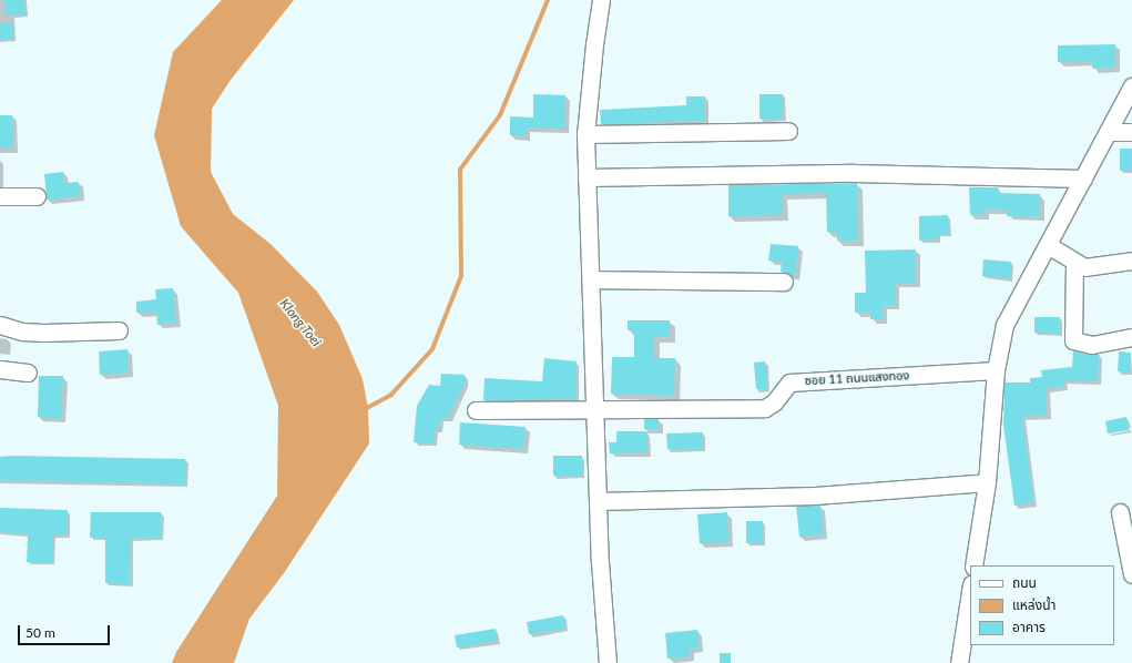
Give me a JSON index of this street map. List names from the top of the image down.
{
  "streets": {
    "street": ["ซอย 11 ถนนแสงทอง"]
  },
  "water": ["Klong Toei"],
  "legend": ["ถนน", "แหล่งน้ำ", "อาคาร"],
  "scale_bar": "50 m"
}
